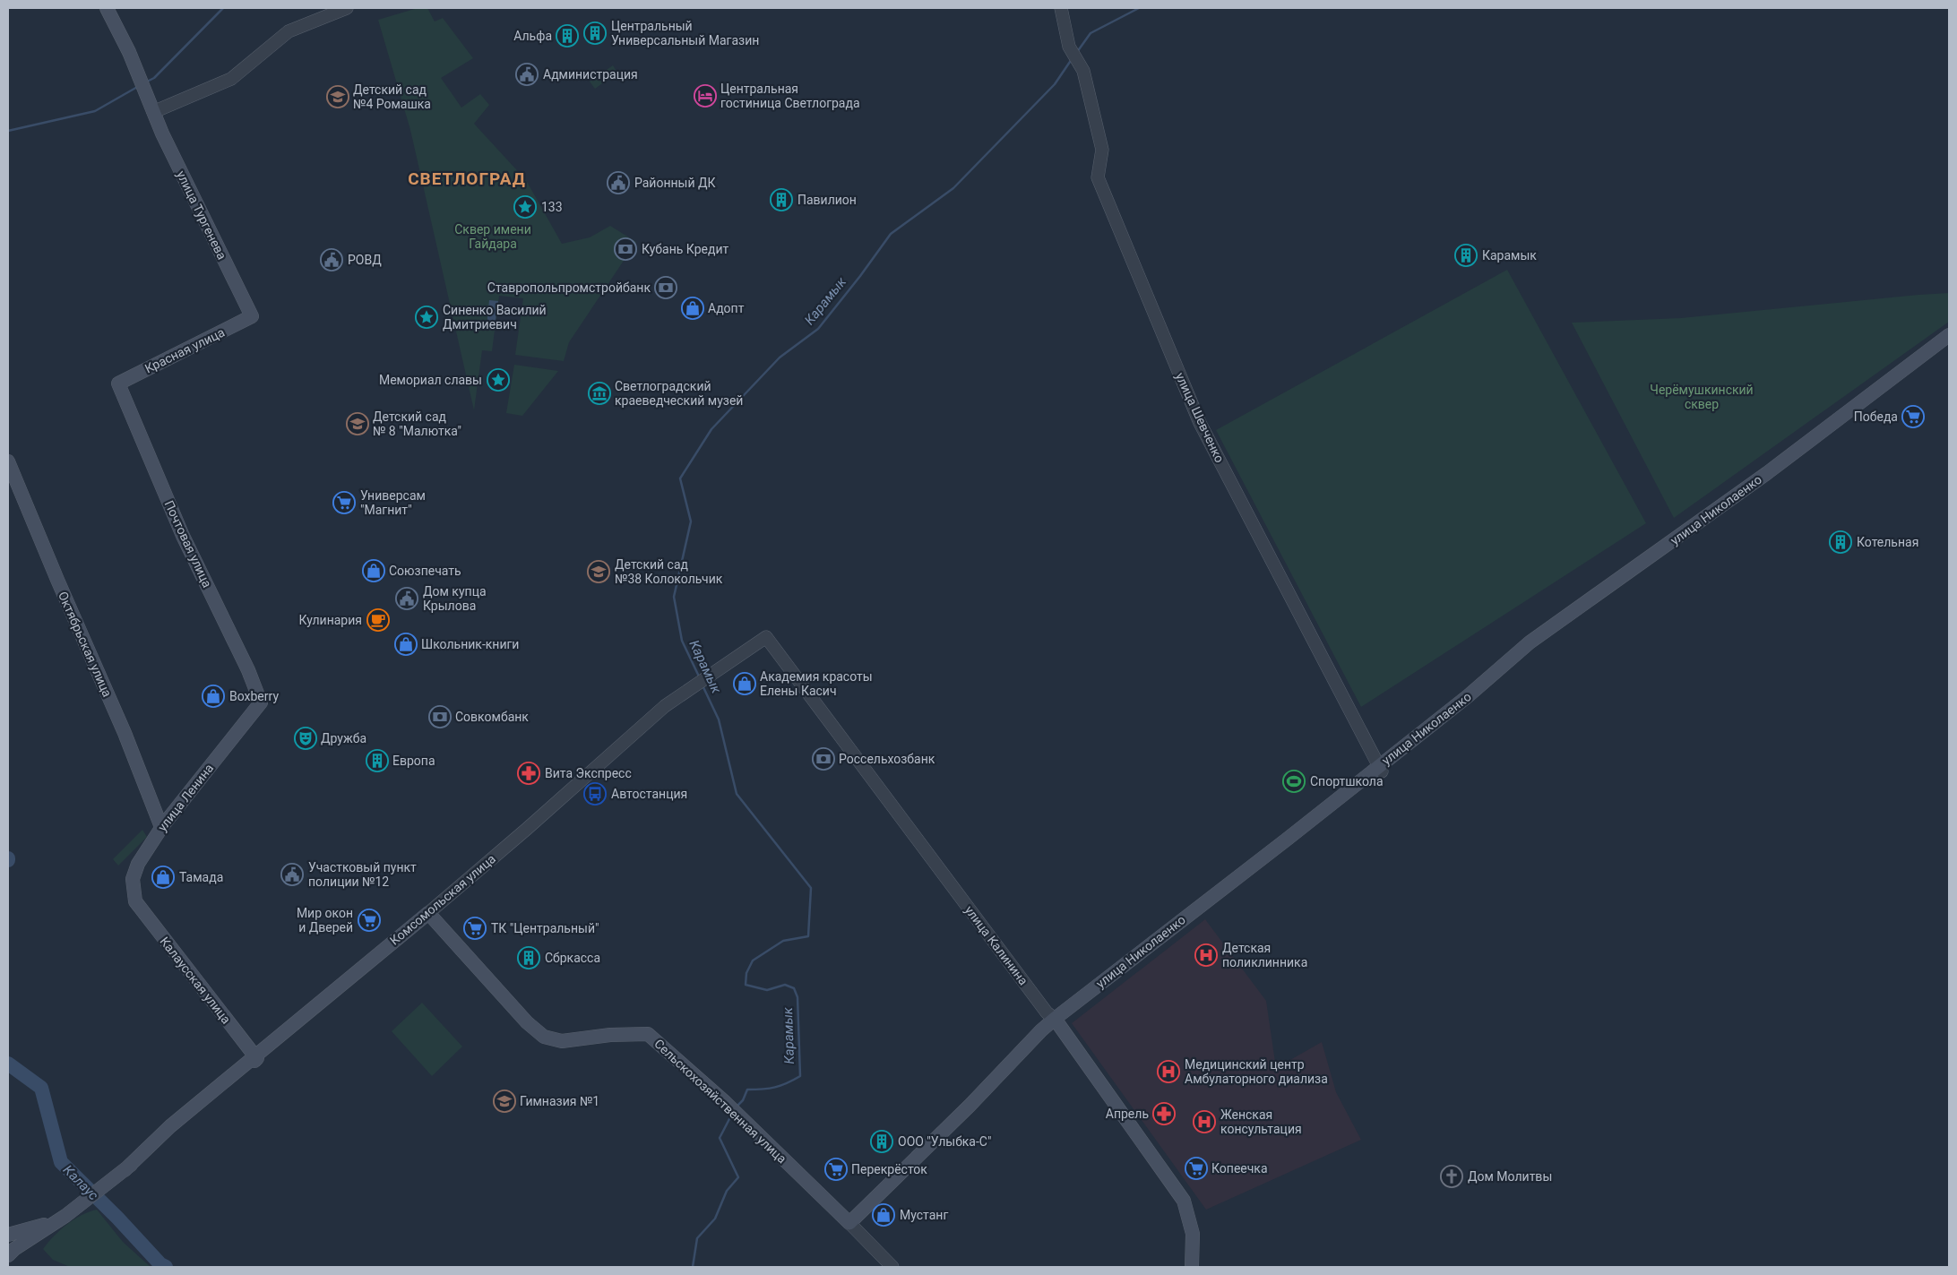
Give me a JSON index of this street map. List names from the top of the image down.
{
  "streets": {
    "main road": [
      "улица Тургенева",
      "Красная улица",
      "улица Николаенко",
      "Почтовая улица",
      "Октябрьская улица",
      "улица Ленина",
      "Комсомольская улица",
      "улица Калинина",
      "Калаусская улица",
      "Сельскохозяйственная улица"
    ],
    "street": ["улица Шевченко"]
  },
  "crossings": [
    ["улица Тургенева", "Красная улица"],
    ["Красная улица", "Почтовая улица"],
    ["улица Шевченко", "улица Николаенко"],
    ["улица Николаенко", "улица Калинина"],
    ["улица Николаенко", "Сельскохозяйственная улица"],
    ["Почтовая улица", "улица Ленина"],
    ["Октябрьская улица", "улица Ленина"],
    ["улица Ленина", "Калаусская улица"],
    ["Комсомольская улица", "улица Калинина"],
    ["Комсомольская улица", "Калаусская улица"],
    ["Комсомольская улица", "Сельскохозяйственная улица"]
  ],
  "districts": ["СВЕТЛОГРАД"],
  "water": ["Карамык", "Калаус"],
  "parks": ["Сквер имени Гайдара", "Черёмушкинский сквер"],
  "places": {
    "building": [
      "Центральный Универсальный Магазин",
      "Альфа",
      "Павилион",
      "Карамык",
      "Котельная",
      "Европа",
      "Сбркасса",
      "ООО \"Улыбка-С\""
    ],
    "public building": [
      "Администрация",
      "Районный ДК",
      "РОВД",
      "Дом купца Крылова",
      "Участковый пункт полиции №12"
    ],
    "hotel": ["Центральная гостиница Светлограда"],
    "school or university": [
      "Детский сад №4 Ромашка",
      "Детский сад № 8 \"Малютка\"",
      "Детский сад №38 Колокольчик",
      "Гимназия №1"
    ],
    "place": ["133", "Синенко Василий Дмитриевич", "Мемориал славы"],
    "bank": [
      "Кубань Кредит",
      "Ставропольпромстройбанк",
      "Совкомбанк",
      "Россельхозбанк"
    ],
    "shop": [
      "Адопт",
      "Союзпечать",
      "Школьник-книги",
      "Академия красоты Елены Касич",
      "Boxberry",
      "Тамада",
      "Мустанг"
    ],
    "museum": ["Светлоградский краеведческий музей"],
    "supermarket": [
      "Победа",
      "Универсам \"Магнит\"",
      "Мир окон и Дверей",
      "ТК \"Центральный\"",
      "Копеечка",
      "Перекрёсток"
    ],
    "cafe": ["Кулинария"],
    "theatre": ["Дружба"],
    "pharmacy": ["Вита Экспресс", "Апрель"],
    "sports": ["Спортшкола"],
    "bus stop": ["Автостанция"],
    "hospital": ["Детская поликлинника", "Медицинский центр Амбулаторного диализа", "Женская консультация"],
    "church": ["Дом Молитвы"]
  }
}
